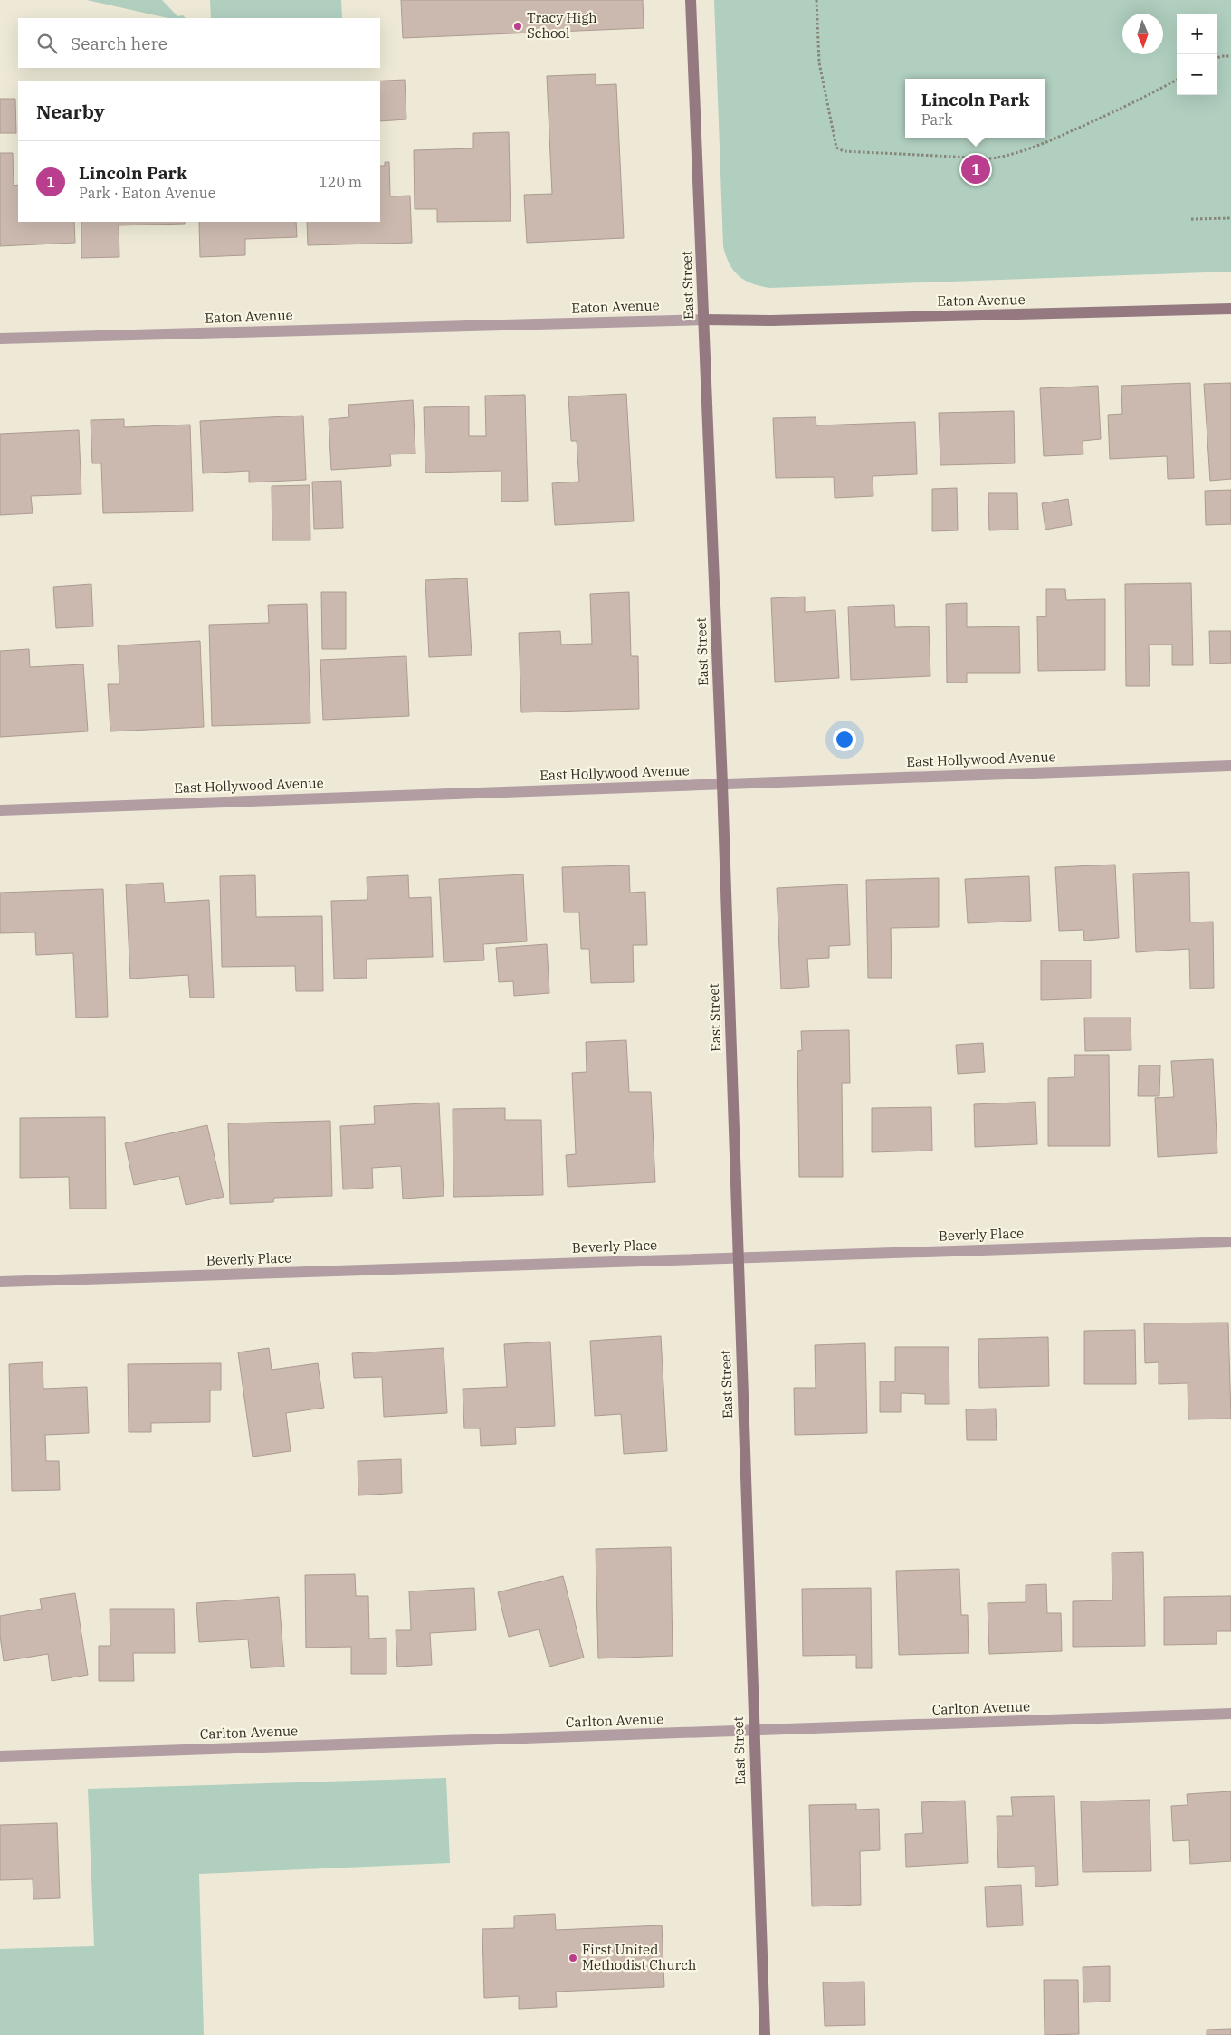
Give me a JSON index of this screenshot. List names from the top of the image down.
{
  "streets": {
    "street": [
      "East Street",
      "Eaton Avenue",
      "East Hollywood Avenue",
      "Beverly Place",
      "Carlton Avenue"
    ]
  },
  "crossings": [
    ["East Street", "Eaton Avenue"],
    ["East Street", "East Hollywood Avenue"],
    ["East Street", "Beverly Place"],
    ["East Street", "Carlton Avenue"]
  ],
  "places": ["Tracy High School", "First United Methodist Church"],
  "north": "bottom",
  "page": {
    "map_buttons": ["+", "−"],
    "search": "Search here",
    "popup": ["Lincoln Park", "Park"],
    "heading": "Nearby",
    "list": [
      {
        "mark": "1",
        "name": "Lincoln Park",
        "note": "Park · Eaton Avenue",
        "value": "120 m"
      }
    ],
    "pins": "1"
  }
}
